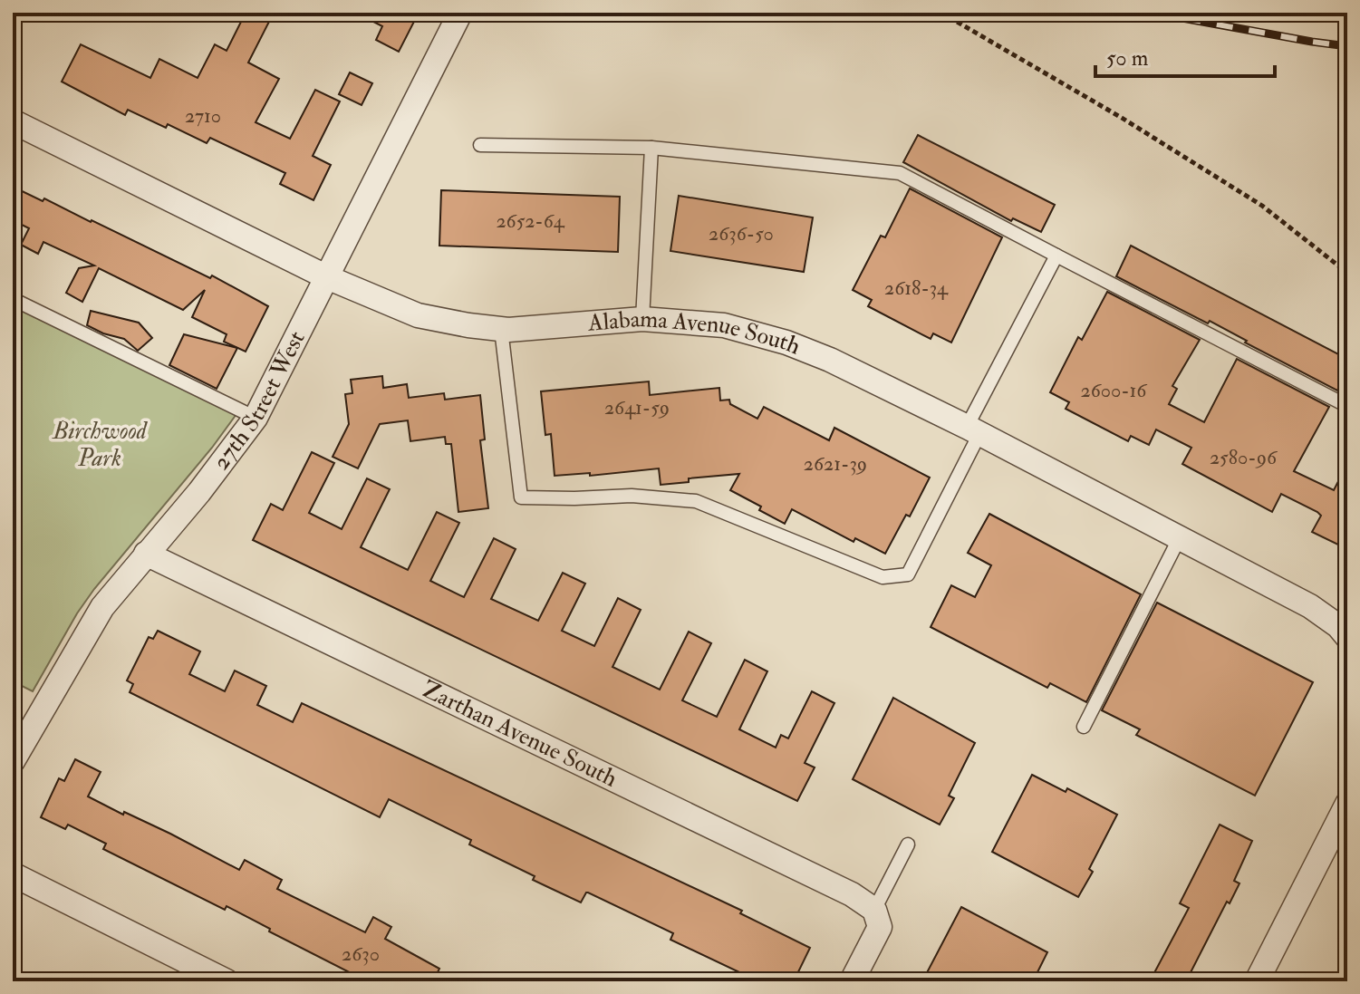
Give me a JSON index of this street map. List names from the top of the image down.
{
  "streets": {
    "street": ["Alabama Avenue South", "27th Street West", "Zarthan Avenue South"]
  },
  "crossings": [
    ["Alabama Avenue South", "27th Street West"],
    ["27th Street West", "Zarthan Avenue South"]
  ],
  "parks": ["Birchwood Park"],
  "house_numbers": [
    "2710",
    "2652-64",
    "2636-50",
    "2618-34",
    "2600-16",
    "2641-59",
    "2580-96",
    "2621-39",
    "2630"
  ],
  "scale_bar": "50 m"
}
